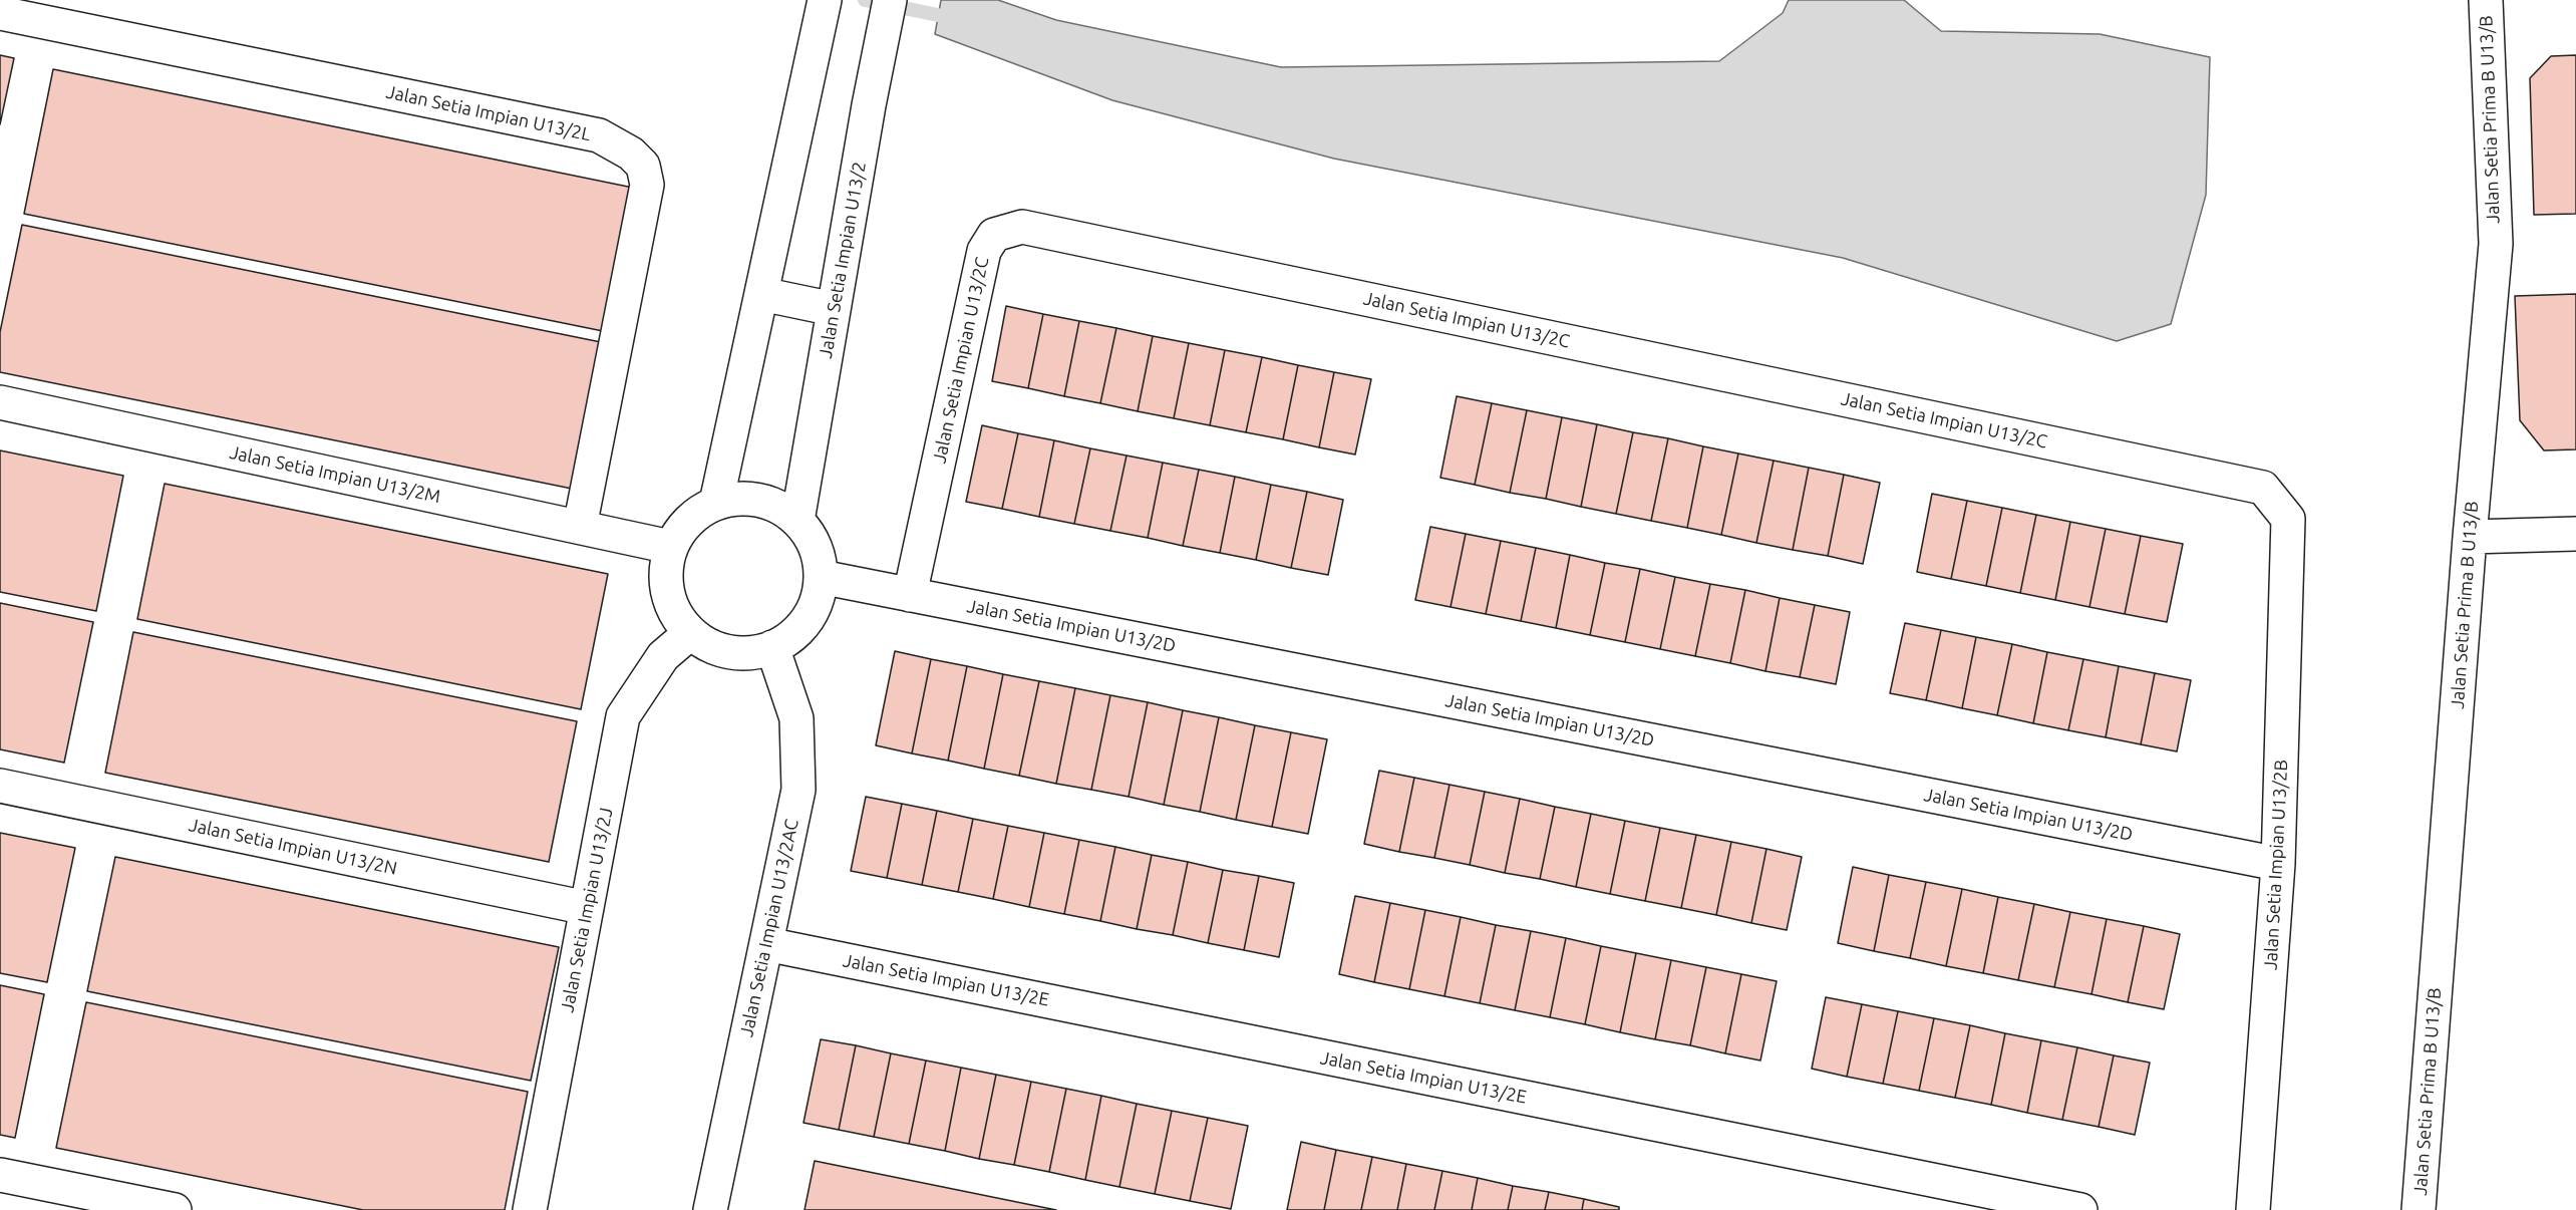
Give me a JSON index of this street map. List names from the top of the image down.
{
  "streets": {
    "street": [
      "Jalan Setia Impian U13/2L",
      "Jalan Setia Prima B U13/B",
      "Jalan Setia Impian U13/2",
      "Jalan Setia Impian U13/2C",
      "Jalan Setia Impian U13/2M",
      "Jalan Setia Impian U13/2D",
      "Jalan Setia Impian U13/2N",
      "Jalan Setia Impian U13/2B",
      "Jalan Setia Impian U13/2J",
      "Jalan Setia Impian U13/2AC",
      "Jalan Setia Impian U13/2E"
    ]
  },
  "crossings": [
    ["Jalan Setia Impian U13/2L", "Jalan Setia Impian U13/2M"],
    ["Jalan Setia Impian U13/2", "Jalan Setia Impian U13/2M"],
    ["Jalan Setia Impian U13/2", "Jalan Setia Impian U13/2D"],
    ["Jalan Setia Impian U13/2", "Jalan Setia Impian U13/2J"],
    ["Jalan Setia Impian U13/2", "Jalan Setia Impian U13/2AC"],
    ["Jalan Setia Impian U13/2C", "Jalan Setia Impian U13/2D"],
    ["Jalan Setia Impian U13/2C", "Jalan Setia Impian U13/2B"],
    ["Jalan Setia Impian U13/2M", "Jalan Setia Impian U13/2D"],
    ["Jalan Setia Impian U13/2M", "Jalan Setia Impian U13/2J"],
    ["Jalan Setia Impian U13/2M", "Jalan Setia Impian U13/2AC"],
    ["Jalan Setia Impian U13/2D", "Jalan Setia Impian U13/2B"],
    ["Jalan Setia Impian U13/2D", "Jalan Setia Impian U13/2J"],
    ["Jalan Setia Impian U13/2D", "Jalan Setia Impian U13/2AC"],
    ["Jalan Setia Impian U13/2N", "Jalan Setia Impian U13/2J"],
    ["Jalan Setia Impian U13/2J", "Jalan Setia Impian U13/2AC"],
    ["Jalan Setia Impian U13/2AC", "Jalan Setia Impian U13/2E"]
  ]
}
